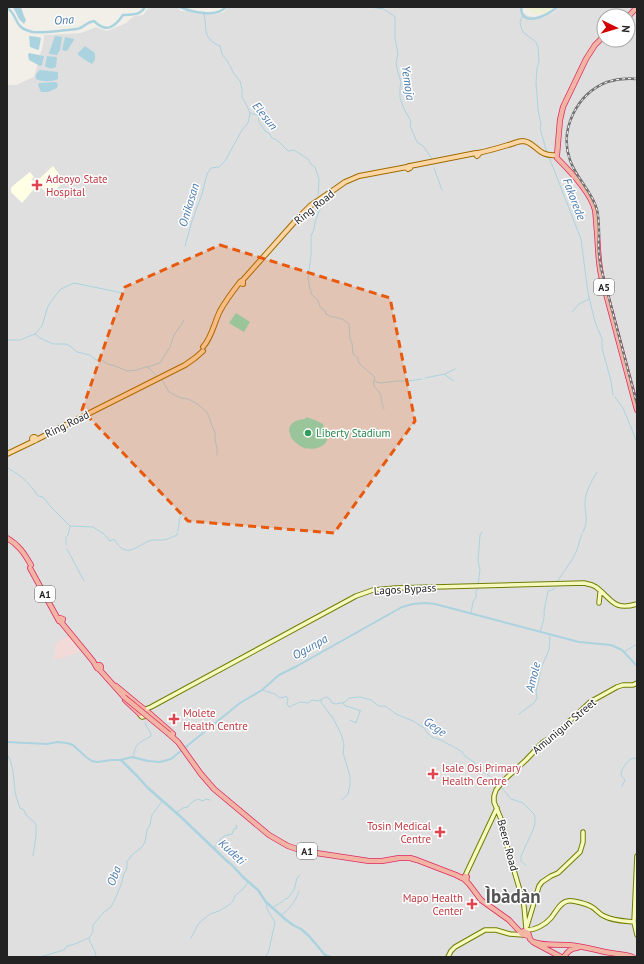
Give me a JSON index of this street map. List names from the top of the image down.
{
  "streets": {
    "highway": ["A5", "A1"],
    "main road": [
      "Ring Road",
      "Lagos Bypass",
      "Amunigun Street",
      "Beere Road"
    ]
  },
  "crossings": [
    ["Ring Road", "A5"],
    ["A1", "Beere Road"],
    ["Amunigun Street", "Beere Road"]
  ],
  "districts": ["Ìbàdàn"],
  "water": [
    "Ona",
    "Yemoja",
    "Elesun",
    "Fakorede",
    "Onikasan",
    "Ogunpa",
    "Amole",
    "Gege",
    "Kudeti",
    "Oba"
  ],
  "places": {
    "health": [
      "Adeoyo State Hospital",
      "Molete Health Centre",
      "Isale Osi Primary Health Centre",
      "Tosin Medical Centre",
      "Mapo Health Center"
    ],
    "other": ["Liberty Stadium"]
  },
  "north": "right"
}
